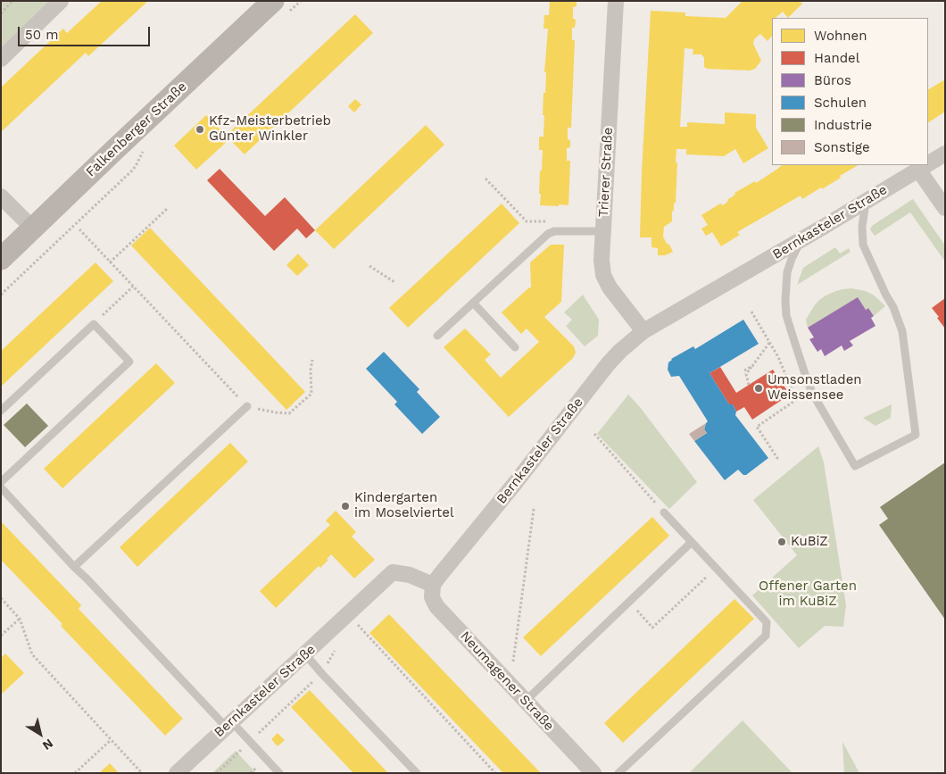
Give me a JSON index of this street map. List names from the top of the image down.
{
  "streets": {
    "street": [
      "Falkenberger Straße",
      "Trierer Straße",
      "Bernkasteler Straße",
      "Neumagener Straße"
    ]
  },
  "crossings": [
    ["Trierer Straße", "Bernkasteler Straße"],
    ["Bernkasteler Straße", "Neumagener Straße"]
  ],
  "parks": ["Offener Garten im KuBiZ"],
  "places": [
    "Kfz-Meisterbetrieb Günter Winkler",
    "Umsonstladen Weissensee",
    "Kindergarten im Moselviertel",
    "KuBiZ"
  ],
  "legend": [
    "Wohnen",
    "Handel",
    "Büros",
    "Schulen",
    "Industrie",
    "Sonstige"
  ],
  "scale_bar": "50 m",
  "north": "bottom right"
}
